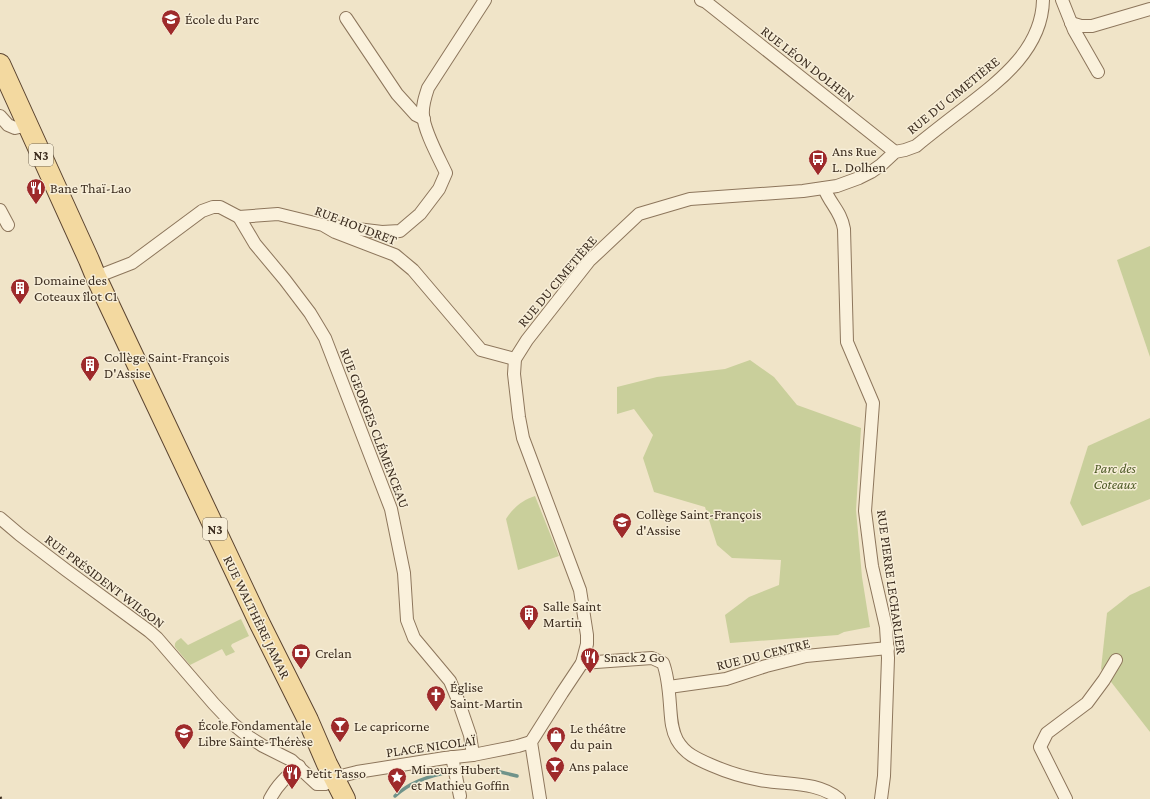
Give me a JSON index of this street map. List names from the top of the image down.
{
  "streets": {
    "main road": ["N3", "RUE WALTHÈRE JAMAR"],
    "street": [
      "RUE LÉON DOLHEN",
      "RUE DU CIMETIÈRE",
      "RUE HOUDRET",
      "RUE GEORGES CLÉMENCEAU",
      "RUE PRÉSIDENT WILSON",
      "RUE PIERRE LECHARLIER",
      "RUE DU CENTRE",
      "PLACE NICOLAÏ"
    ]
  },
  "crossings": [
    ["RUE LÉON DOLHEN", "RUE DU CIMETIÈRE"],
    ["RUE DU CIMETIÈRE", "RUE HOUDRET"],
    ["RUE DU CIMETIÈRE", "RUE PIERRE LECHARLIER"],
    ["RUE HOUDRET", "RUE GEORGES CLÉMENCEAU"],
    ["RUE GEORGES CLÉMENCEAU", "PLACE NICOLAÏ"],
    ["RUE PRÉSIDENT WILSON", "RUE WALTHÈRE JAMAR"],
    ["RUE PRÉSIDENT WILSON", "PLACE NICOLAÏ"],
    ["RUE PIERRE LECHARLIER", "RUE DU CENTRE"],
    ["RUE WALTHÈRE JAMAR", "PLACE NICOLAÏ"]
  ],
  "parks": ["Parc des Coteaux"],
  "places": {
    "school or university": ["École du Parc", "Collège Saint-François d'Assise", "École Fondamentale Libre Sainte-Thérèse"],
    "bus stop": ["Ans Rue L. Dolhen"],
    "restaurant": ["Bane Thaï-Lao", "Snack 2 Go", "Petit Tasso"],
    "building": ["Domaine des Coteaux îlot C1", "Collège Saint-François D'Assise", "Salle Saint Martin"],
    "bank": ["Crelan"],
    "church": ["Église Saint-Martin"],
    "bar": ["Le capricorne", "Ans palace"],
    "shop": ["Le théâtre du pain"],
    "place": ["Mineurs Hubert et Mathieu Goffin"]
  }
}
